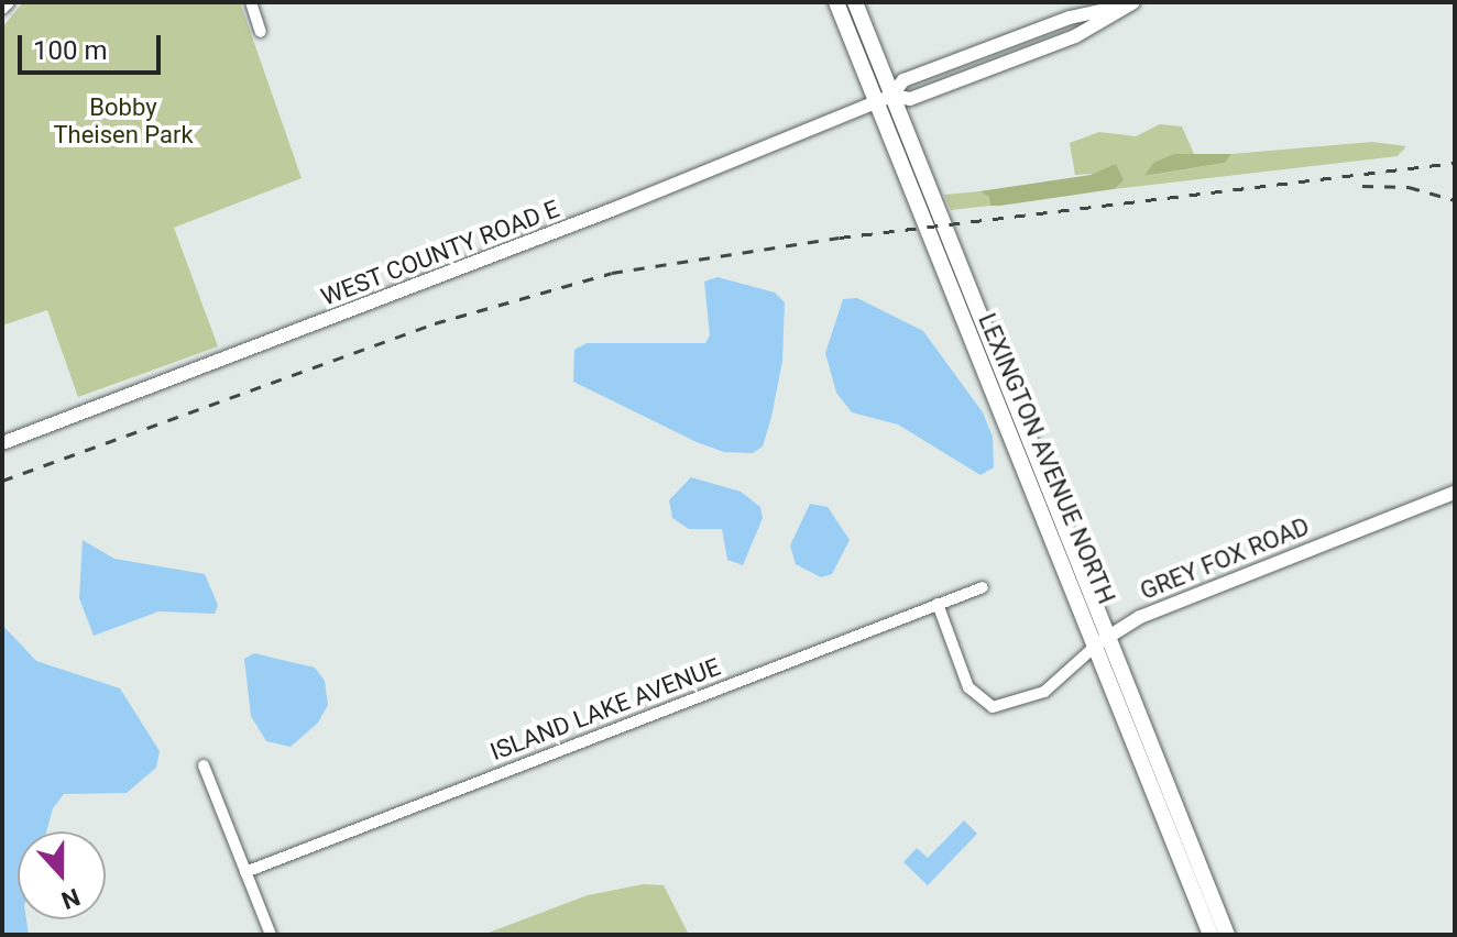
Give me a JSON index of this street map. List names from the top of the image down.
{
  "streets": {
    "main road": ["LEXINGTON AVENUE NORTH"],
    "street": ["WEST COUNTY ROAD E", "GREY FOX ROAD", "ISLAND LAKE AVENUE"]
  },
  "crossings": [
    ["WEST COUNTY ROAD E", "LEXINGTON AVENUE NORTH"],
    ["LEXINGTON AVENUE NORTH", "GREY FOX ROAD"],
    ["GREY FOX ROAD", "ISLAND LAKE AVENUE"]
  ],
  "parks": ["Bobby Theisen Park"],
  "scale_bar": "100 m",
  "north": "bottom"
}
